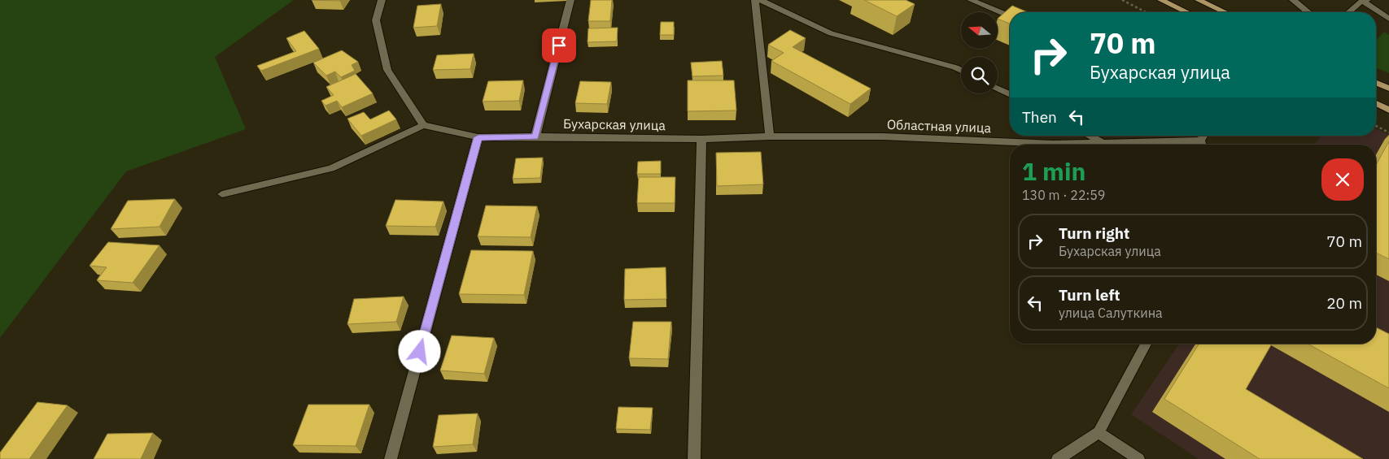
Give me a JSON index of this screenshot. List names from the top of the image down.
{
  "streets": {
    "street": ["Бухарская улица", "Областная улица"]
  },
  "crossings": [
    ["Бухарская улица", "Областная улица"]
  ],
  "north": "left",
  "page": {
    "turn": ["70 m", "Бухарская улица"],
    "then": "Then",
    "heading": ["1 min", "130 m · 22:59"],
    "list": [
      {
        "name": "Turn right",
        "note": "Бухарская улица",
        "value": "70 m"
      },
      {
        "name": "Turn left",
        "note": "улица Салуткина",
        "value": "20 m"
      }
    ]
  }
}
